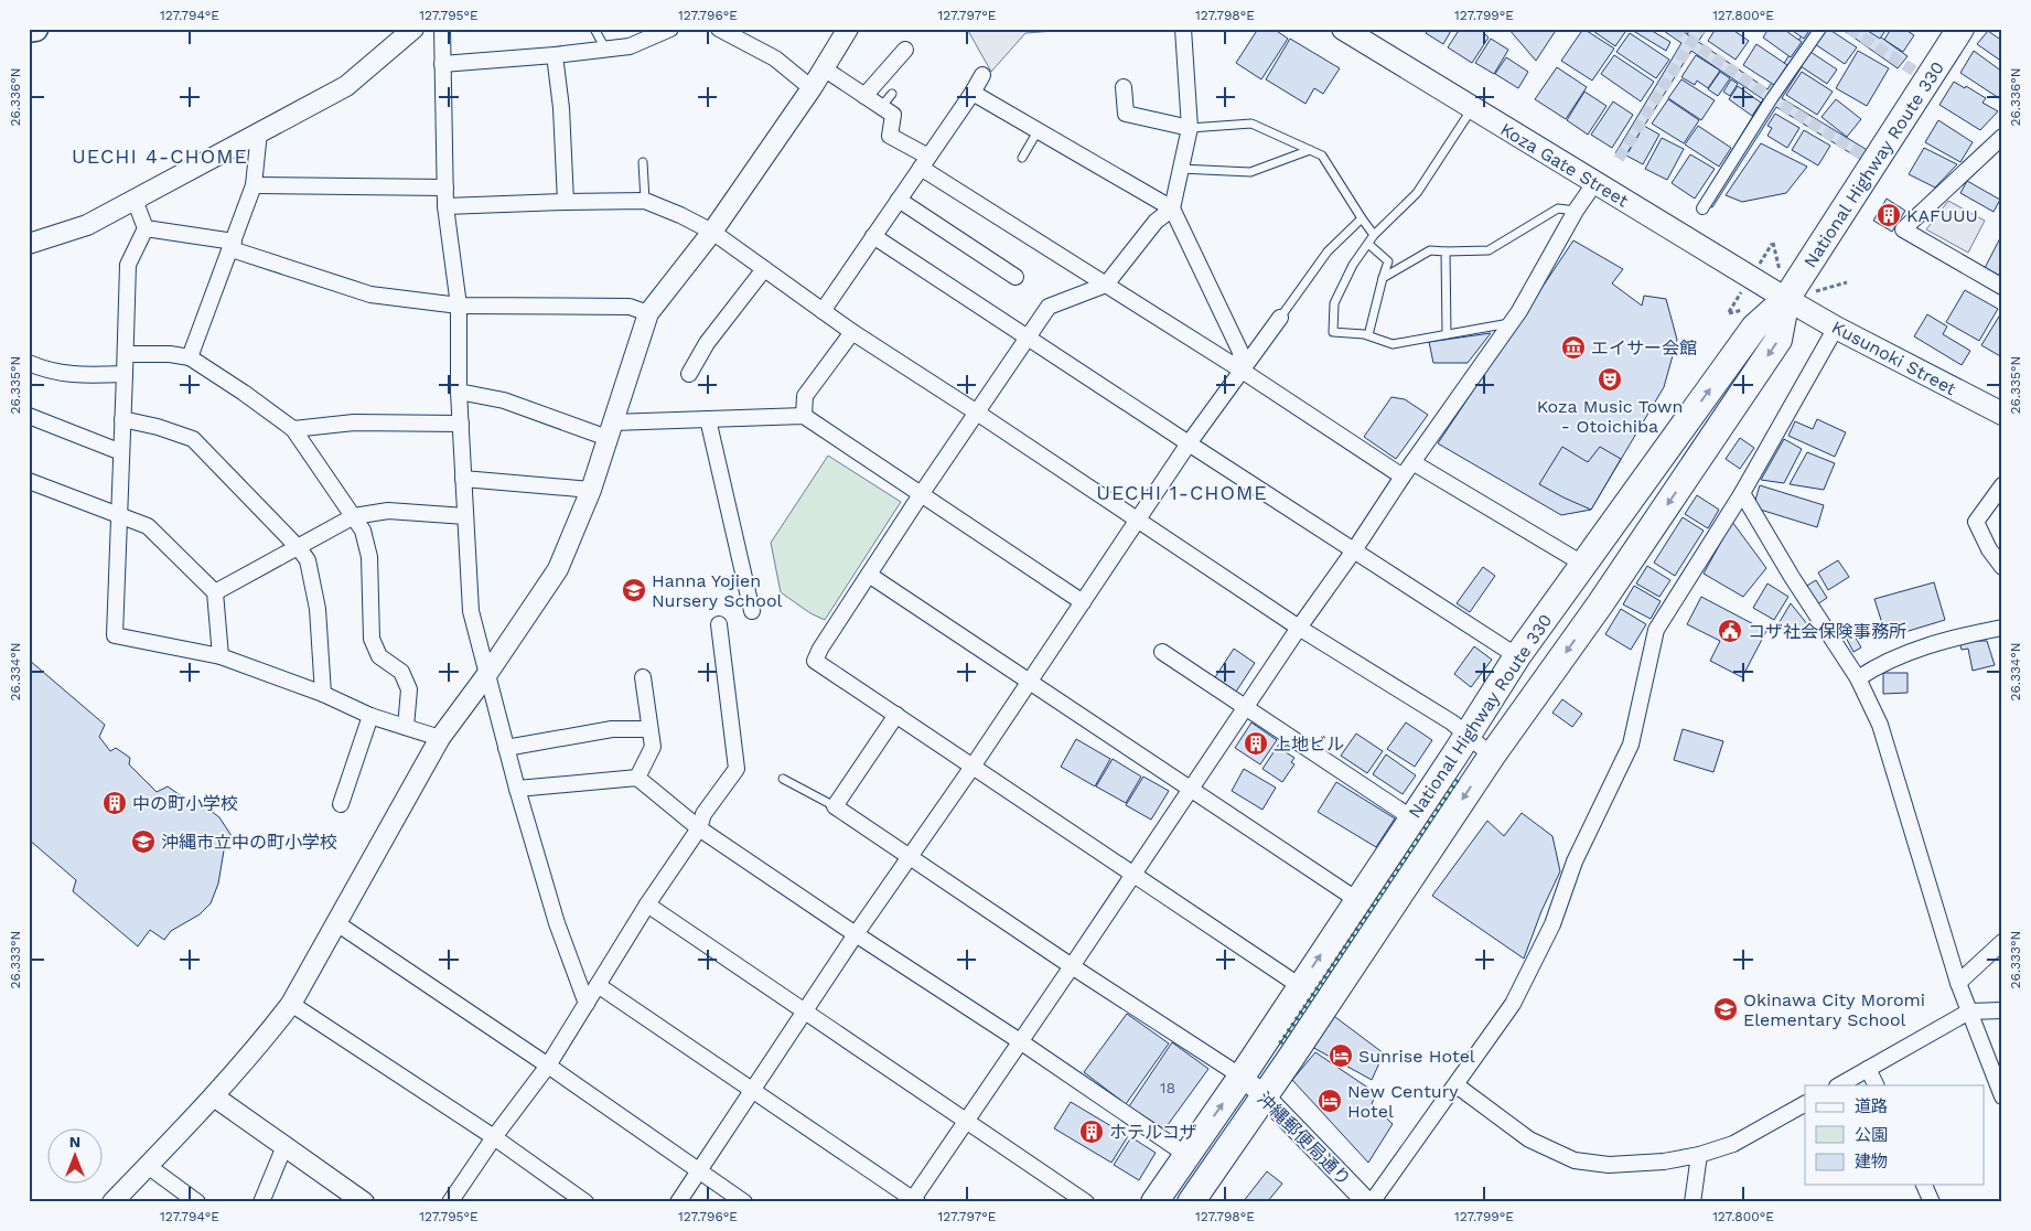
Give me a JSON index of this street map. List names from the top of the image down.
{
  "streets": {
    "highway": ["National Highway Route 330"],
    "main road": ["Koza Gate Street", "Kusunoki Street"],
    "street": ["沖縄郵便局通り"]
  },
  "crossings": [
    ["Koza Gate Street", "National Highway Route 330"],
    ["Koza Gate Street", "Kusunoki Street"],
    ["National Highway Route 330", "Kusunoki Street"],
    ["National Highway Route 330", "沖縄郵便局通り"]
  ],
  "districts": ["UECHI 4-CHOME", "UECHI 1-CHOME"],
  "places": {
    "building": [
      "KAFUUU",
      "上地ビル",
      "中の町小学校",
      "ホテルコザ"
    ],
    "museum": ["エイサー会館"],
    "theatre": ["Koza Music Town - Otoichiba"],
    "school or university": ["Hanna Yojien Nursery School", "沖縄市立中の町小学校", "Okinawa City Moromi Elementary School"],
    "public building": ["コザ社会保険事務所"],
    "hotel": ["Sunrise Hotel", "New Century Hotel"]
  },
  "house_numbers": ["18"],
  "legend": ["道路", "公園", "建物"],
  "north": "top",
  "coordinates": [
    "127.794°E",
    "127.795°E",
    "127.796°E",
    "127.797°E",
    "127.798°E",
    "127.799°E",
    "127.800°E",
    "26.336°N",
    "26.335°N",
    "26.334°N",
    "26.333°N"
  ]
}
